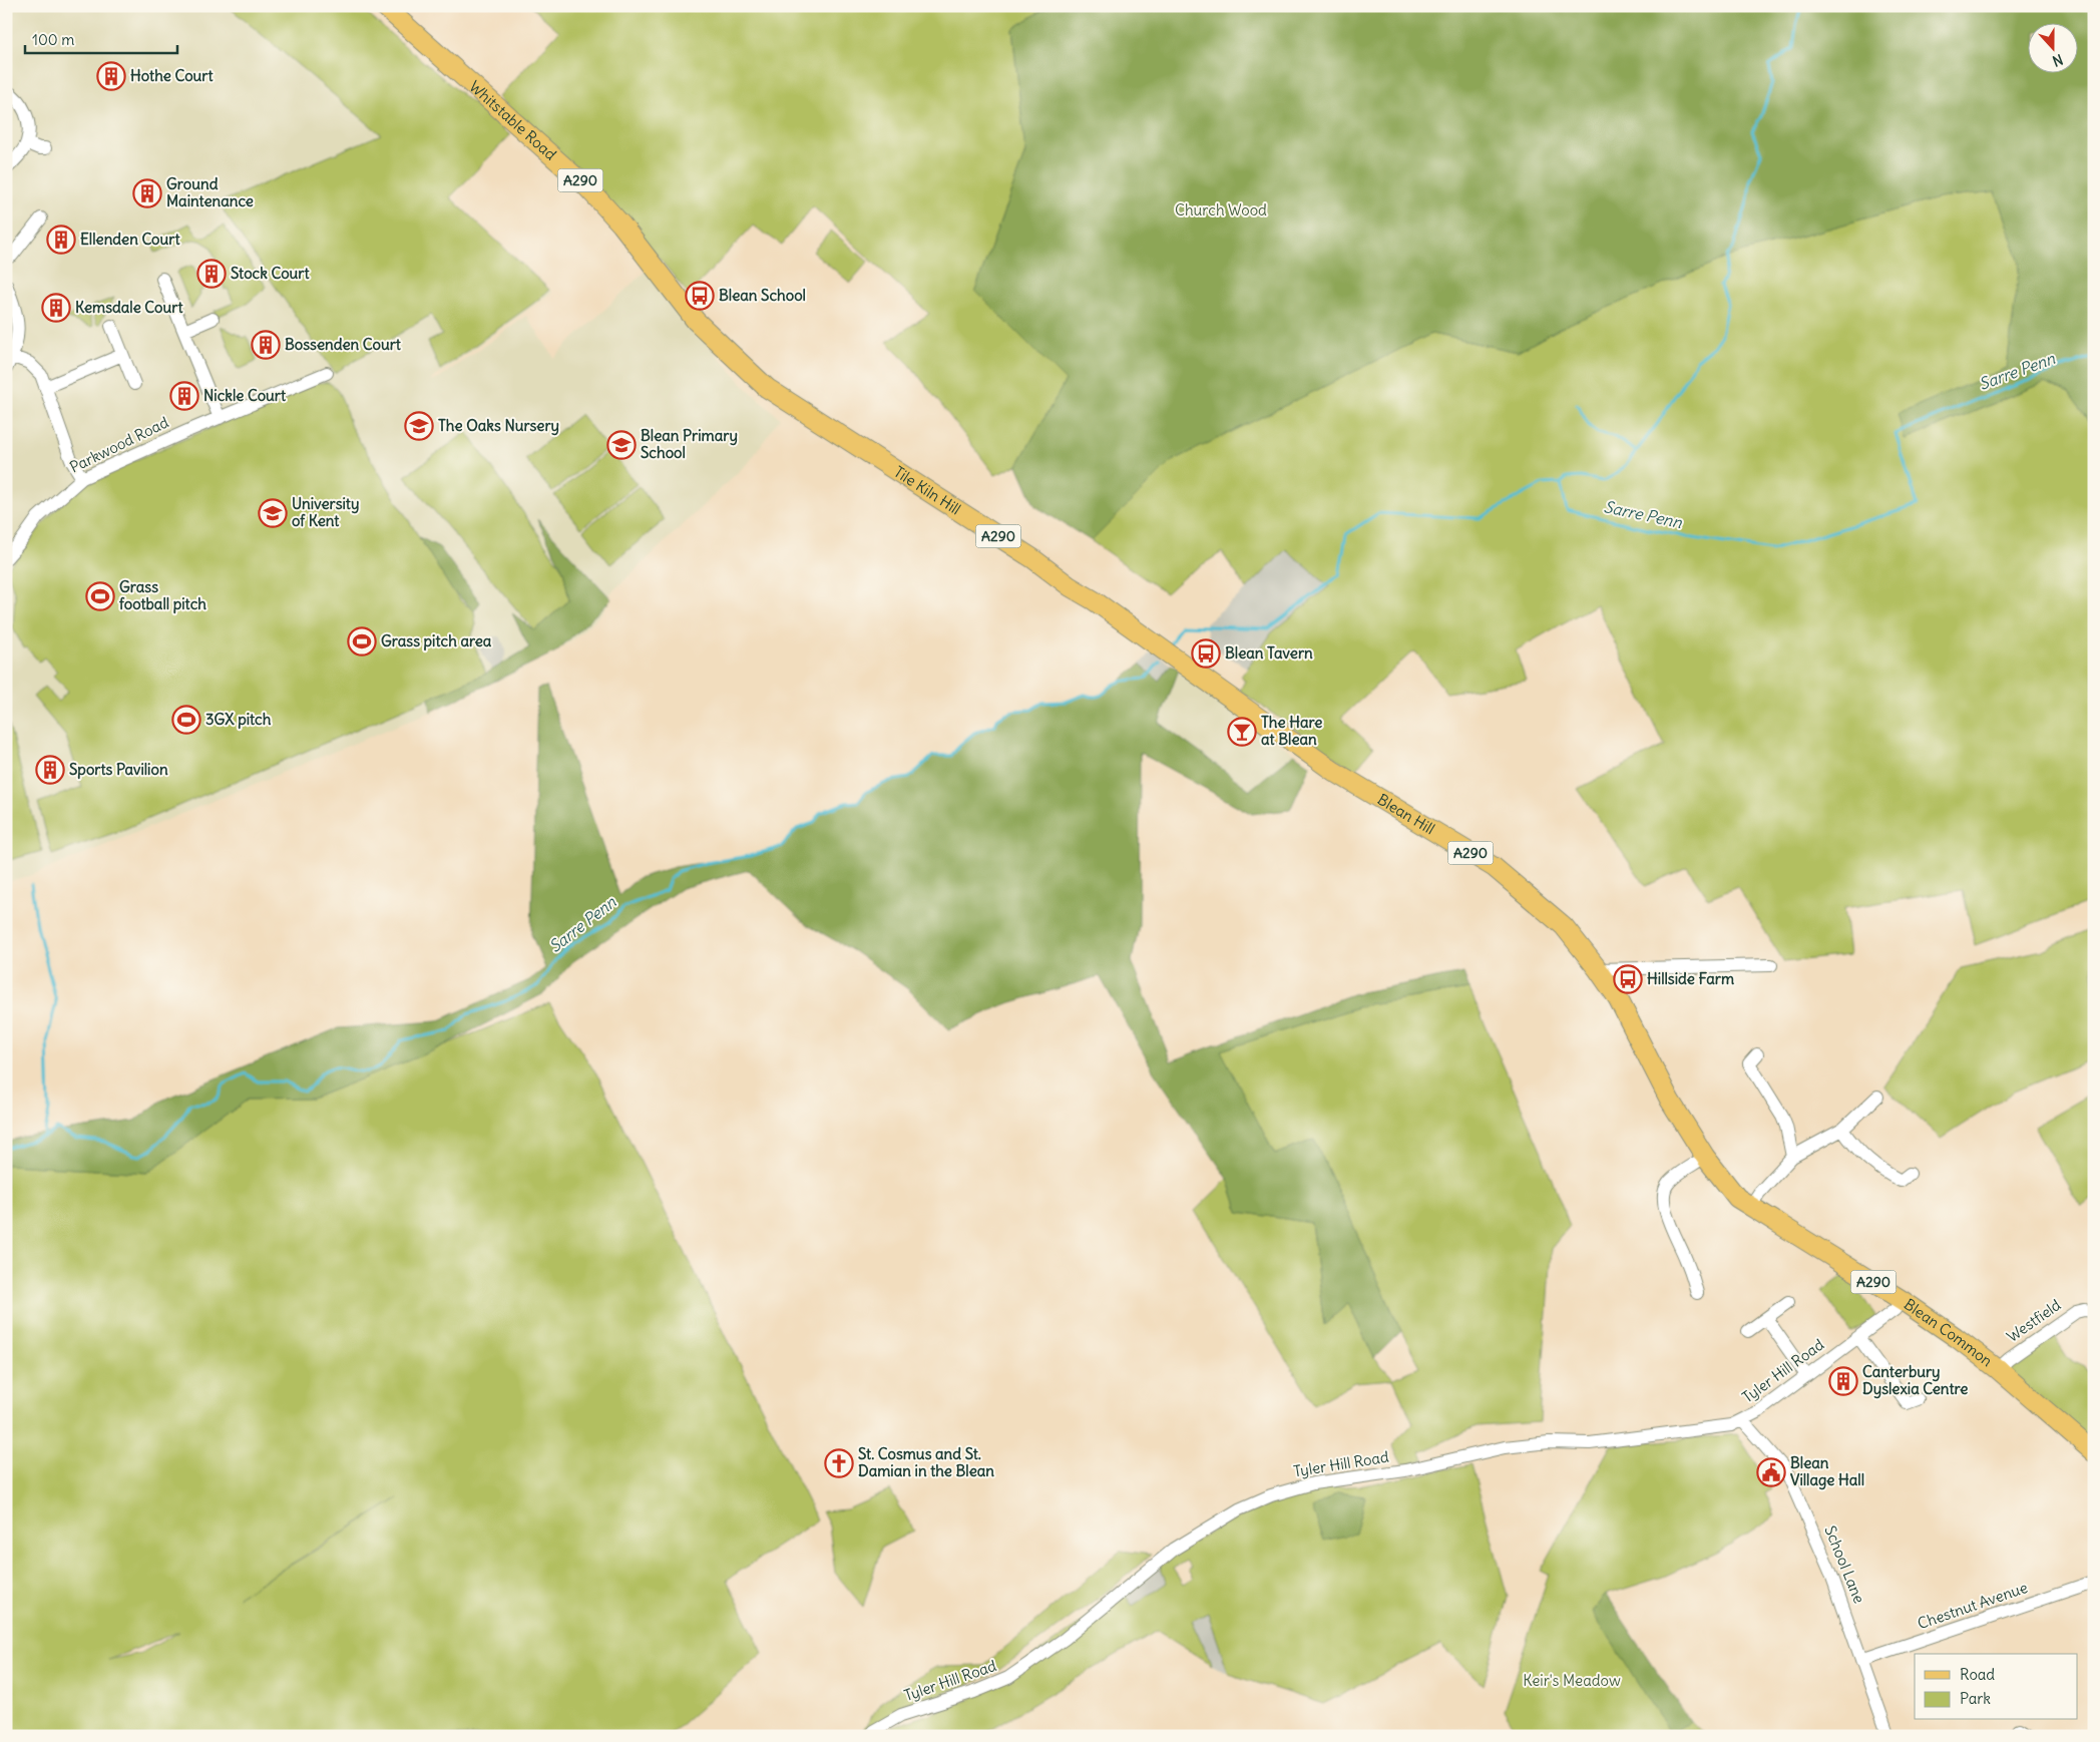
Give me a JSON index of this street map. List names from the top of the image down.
{
  "streets": {
    "main road": [
      "Whitstable Road",
      "A290",
      "Tile Kiln Hill",
      "Blean Hill",
      "Blean Common"
    ],
    "street": [
      "Parkwood Road",
      "Westfield",
      "Tyler Hill Road",
      "School Lane",
      "Chestnut Avenue"
    ]
  },
  "crossings": [
    ["Whitstable Road", "Tile Kiln Hill"],
    ["Tile Kiln Hill", "Blean Hill"],
    ["Blean Hill", "Blean Common"],
    ["Westfield", "Blean Common"],
    ["Blean Common", "Tyler Hill Road"],
    ["Tyler Hill Road", "School Lane"],
    ["School Lane", "Chestnut Avenue"]
  ],
  "water": ["Sarre Penn"],
  "parks": ["Church Wood", "Keir's Meadow"],
  "places": {
    "building": [
      "Hothe Court",
      "Ground Maintenance",
      "Ellenden Court",
      "Stock Court",
      "Kemsdale Court",
      "Bossenden Court",
      "Nickle Court",
      "Sports Pavilion",
      "Canterbury Dyslexia Centre"
    ],
    "bus stop": ["Blean School", "Blean Tavern", "Hillside Farm"],
    "school or university": ["The Oaks Nursery", "Blean Primary School", "University of Kent"],
    "sports": ["Grass football pitch", "Grass pitch area", "3GX pitch"],
    "bar": ["The Hare at Blean"],
    "church": ["St. Cosmus and St. Damian in the Blean"],
    "public building": ["Blean Village Hall"]
  },
  "legend": ["Road", "Park"],
  "scale_bar": "100 m",
  "north": "bottom"
}
